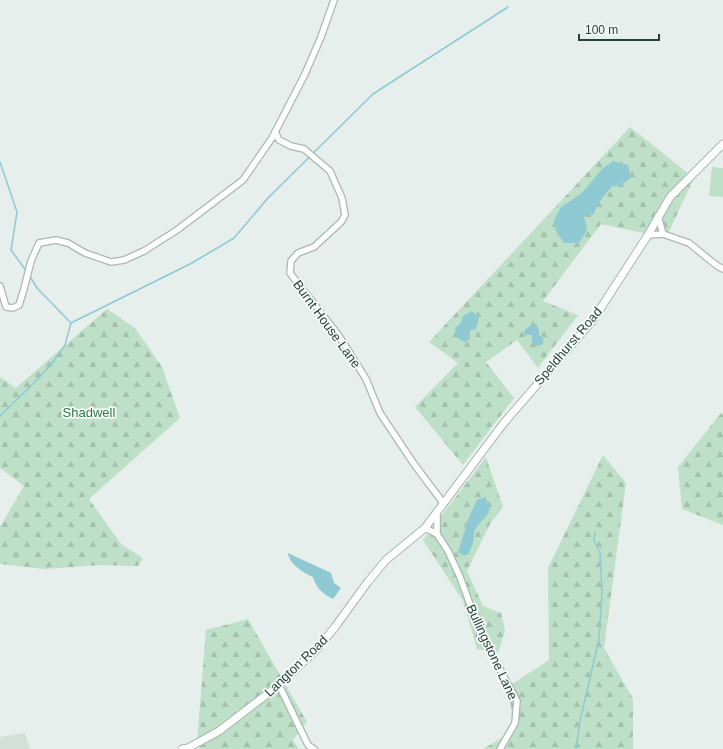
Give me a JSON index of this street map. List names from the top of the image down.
{
  "streets": {
    "street": [
      "Burnt House Lane",
      "Speldhurst Road",
      "Bullingstone Lane",
      "Langton Road"
    ]
  },
  "crossings": [
    ["Burnt House Lane", "Speldhurst Road"],
    ["Speldhurst Road", "Langton Road"]
  ],
  "parks": ["Shadwell"],
  "scale_bar": "100 m"
}
